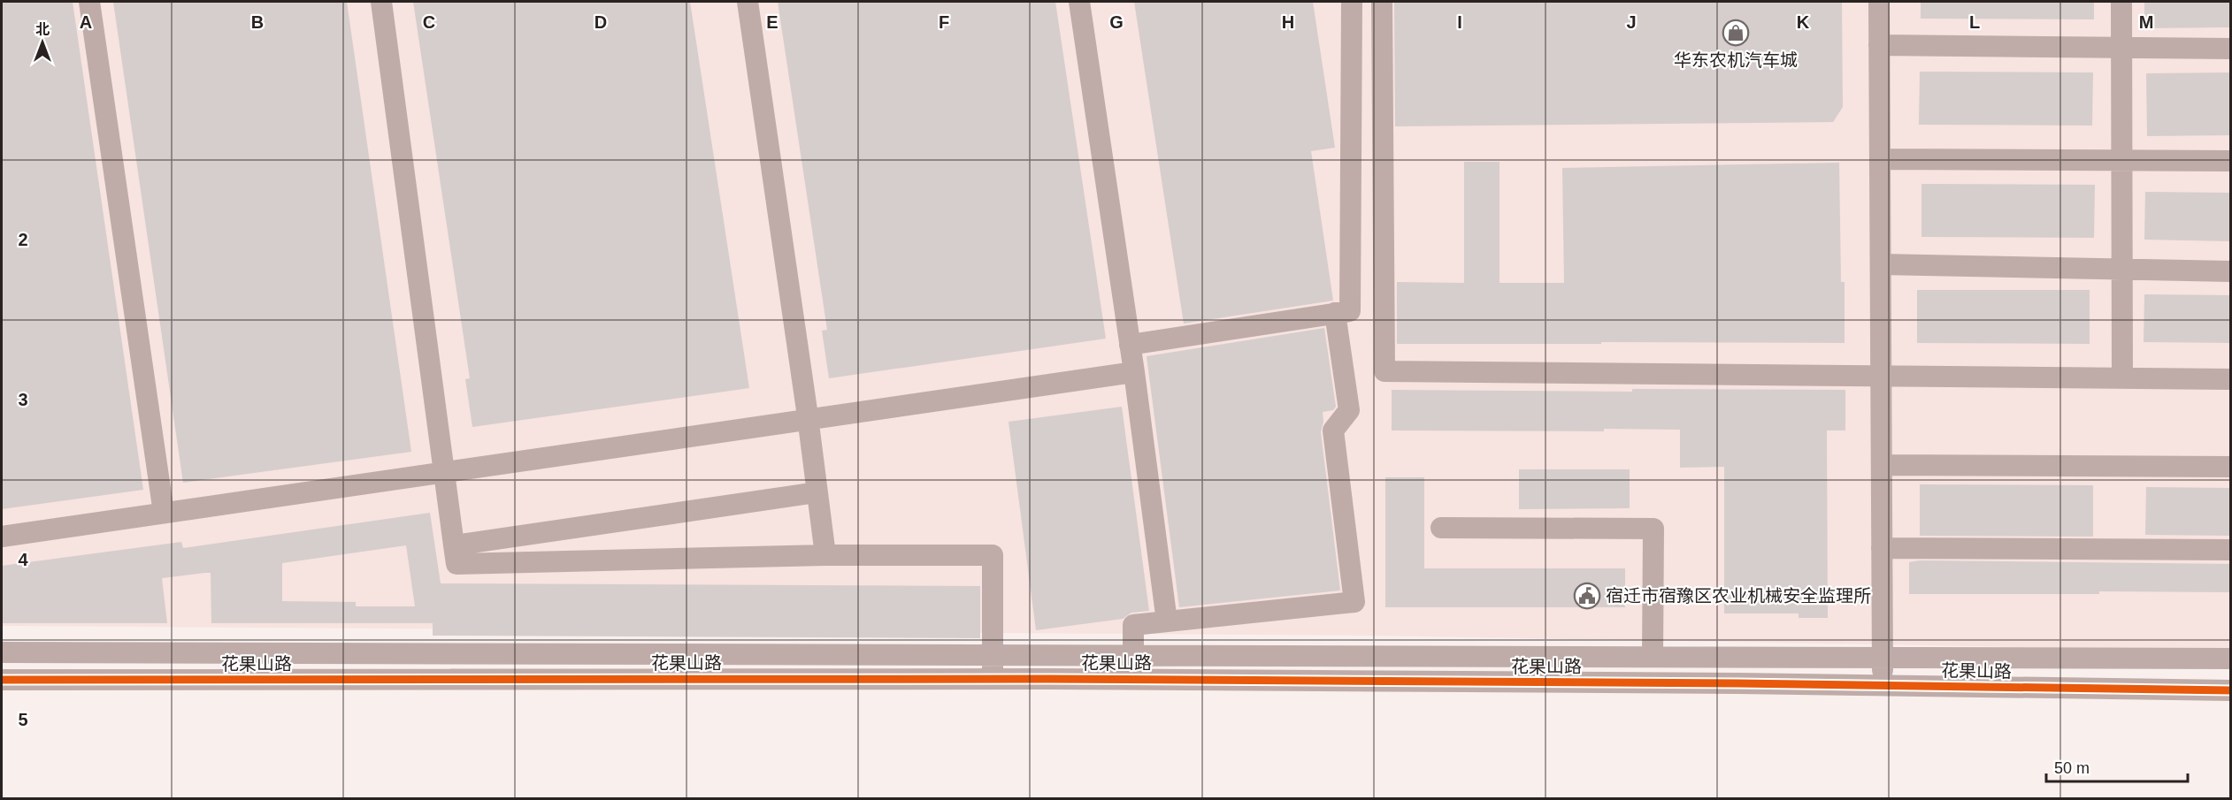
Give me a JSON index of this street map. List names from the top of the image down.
{
  "streets": {
    "street": ["花果山路"]
  },
  "places": {
    "shop": ["华东农机汽车城"],
    "public building": ["宿迁市宿豫区农业机械安全监理所"]
  },
  "scale_bar": "50 m",
  "north": "top",
  "grid": {
    "columns": [
      "A",
      "B",
      "C",
      "D",
      "E",
      "F",
      "G",
      "H",
      "I",
      "J",
      "K",
      "L",
      "M"
    ],
    "rows": [
      "2",
      "3",
      "4",
      "5"
    ]
  }
}
